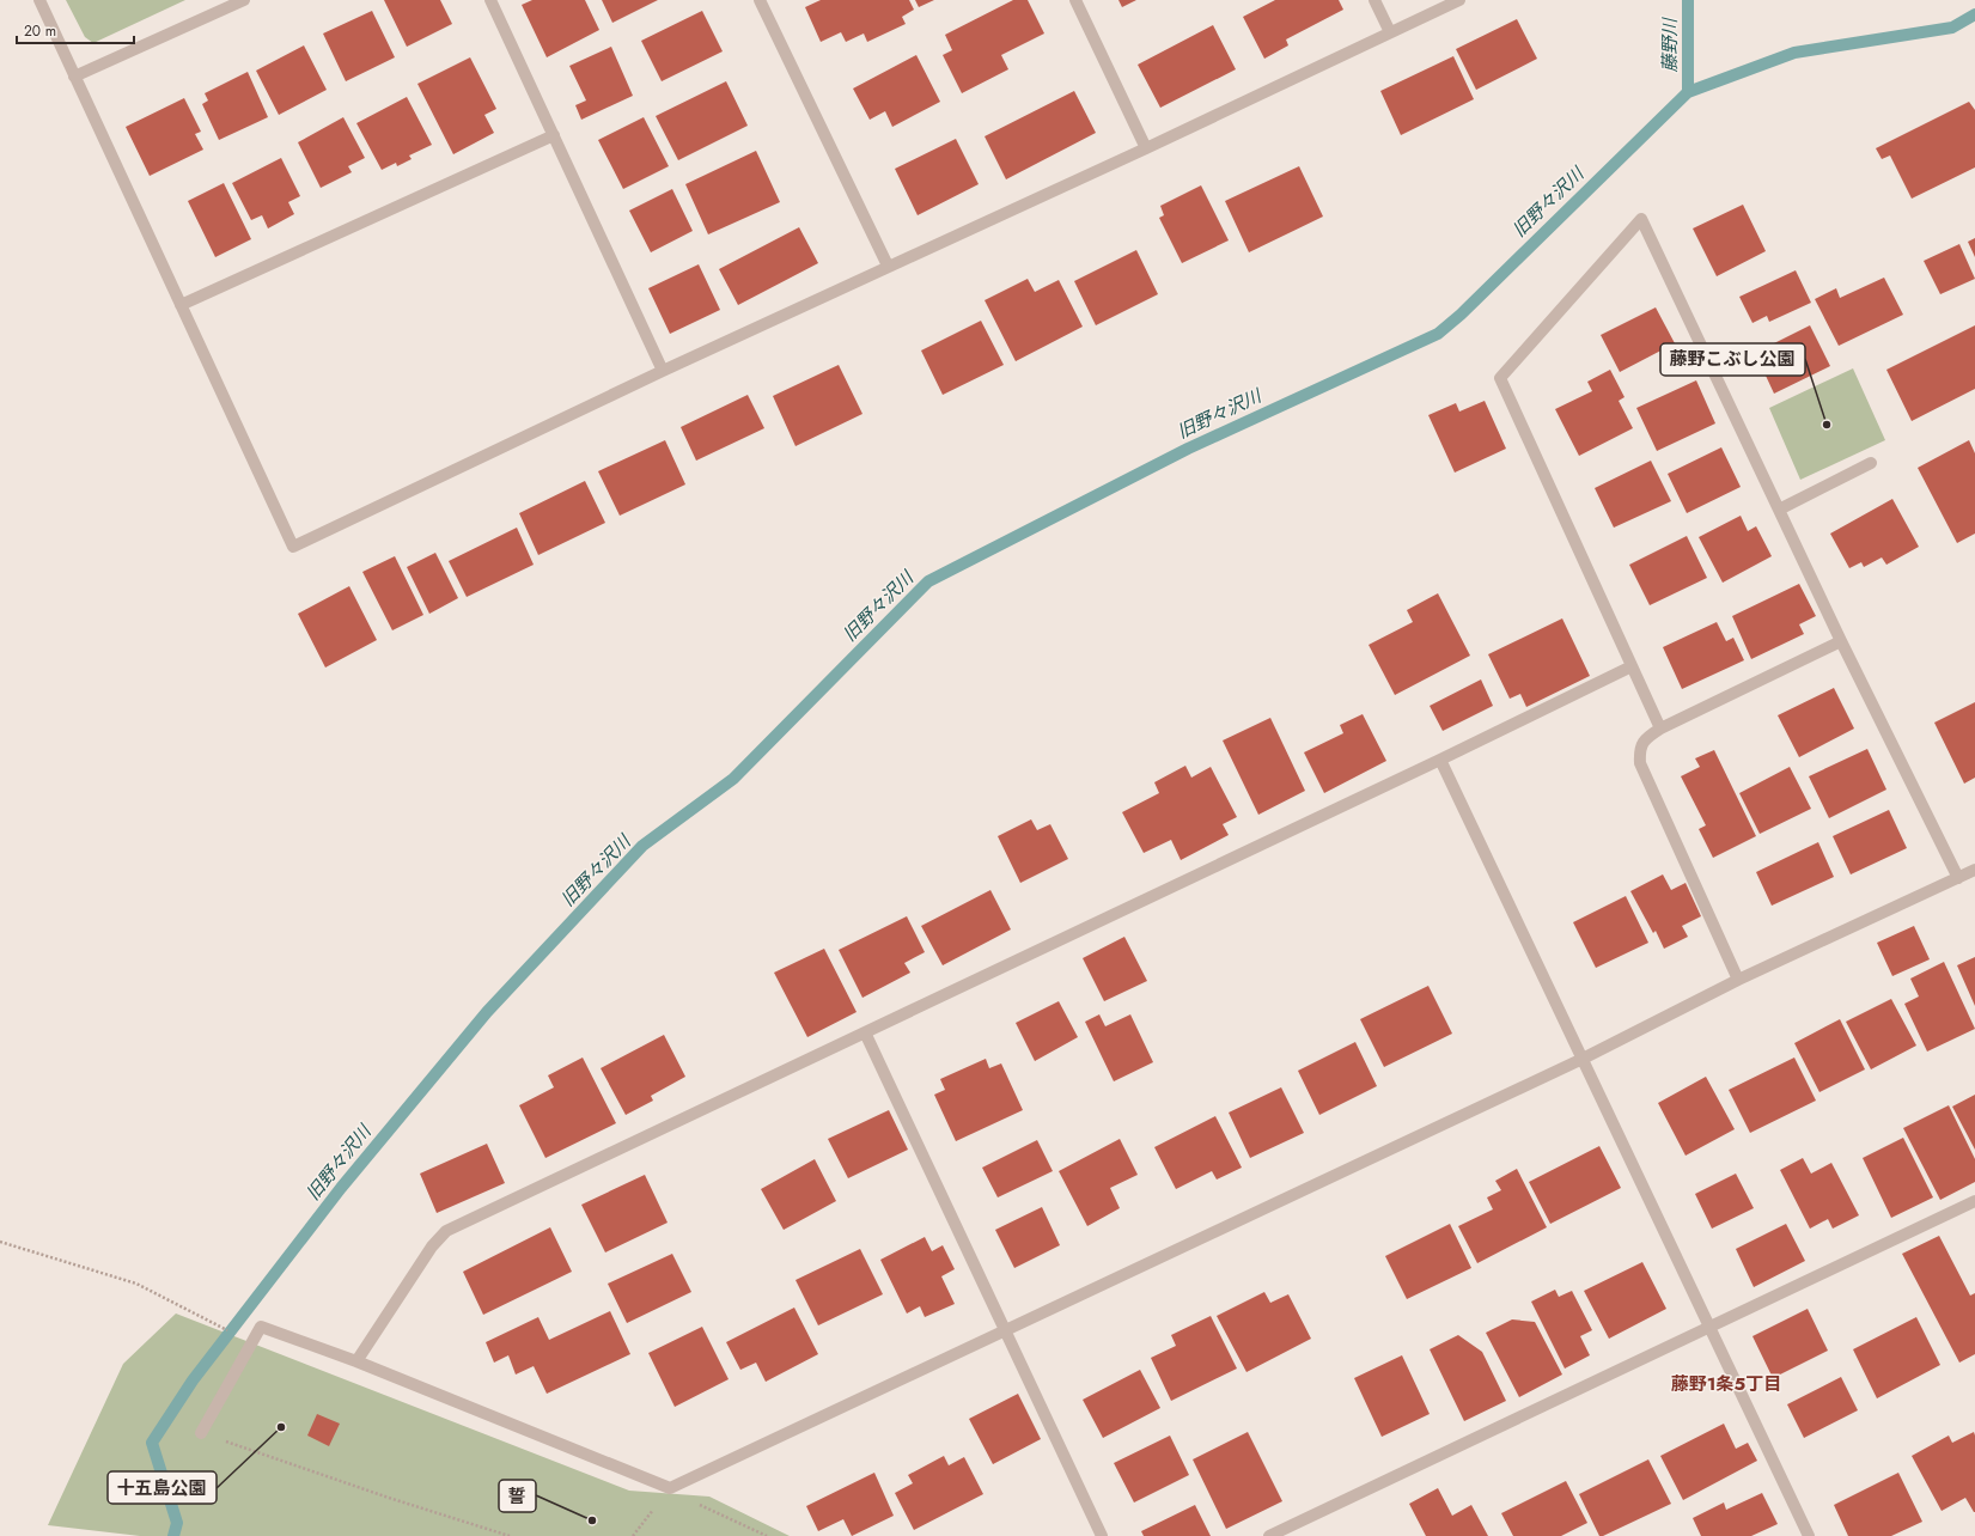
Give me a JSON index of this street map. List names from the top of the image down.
{
  "districts": ["藤野1条5丁目"],
  "water": ["藤野川", "旧野々沢川"],
  "places": ["藤野こぶし公園", "十五島公園", "誓"],
  "scale_bar": "20 m"
}
